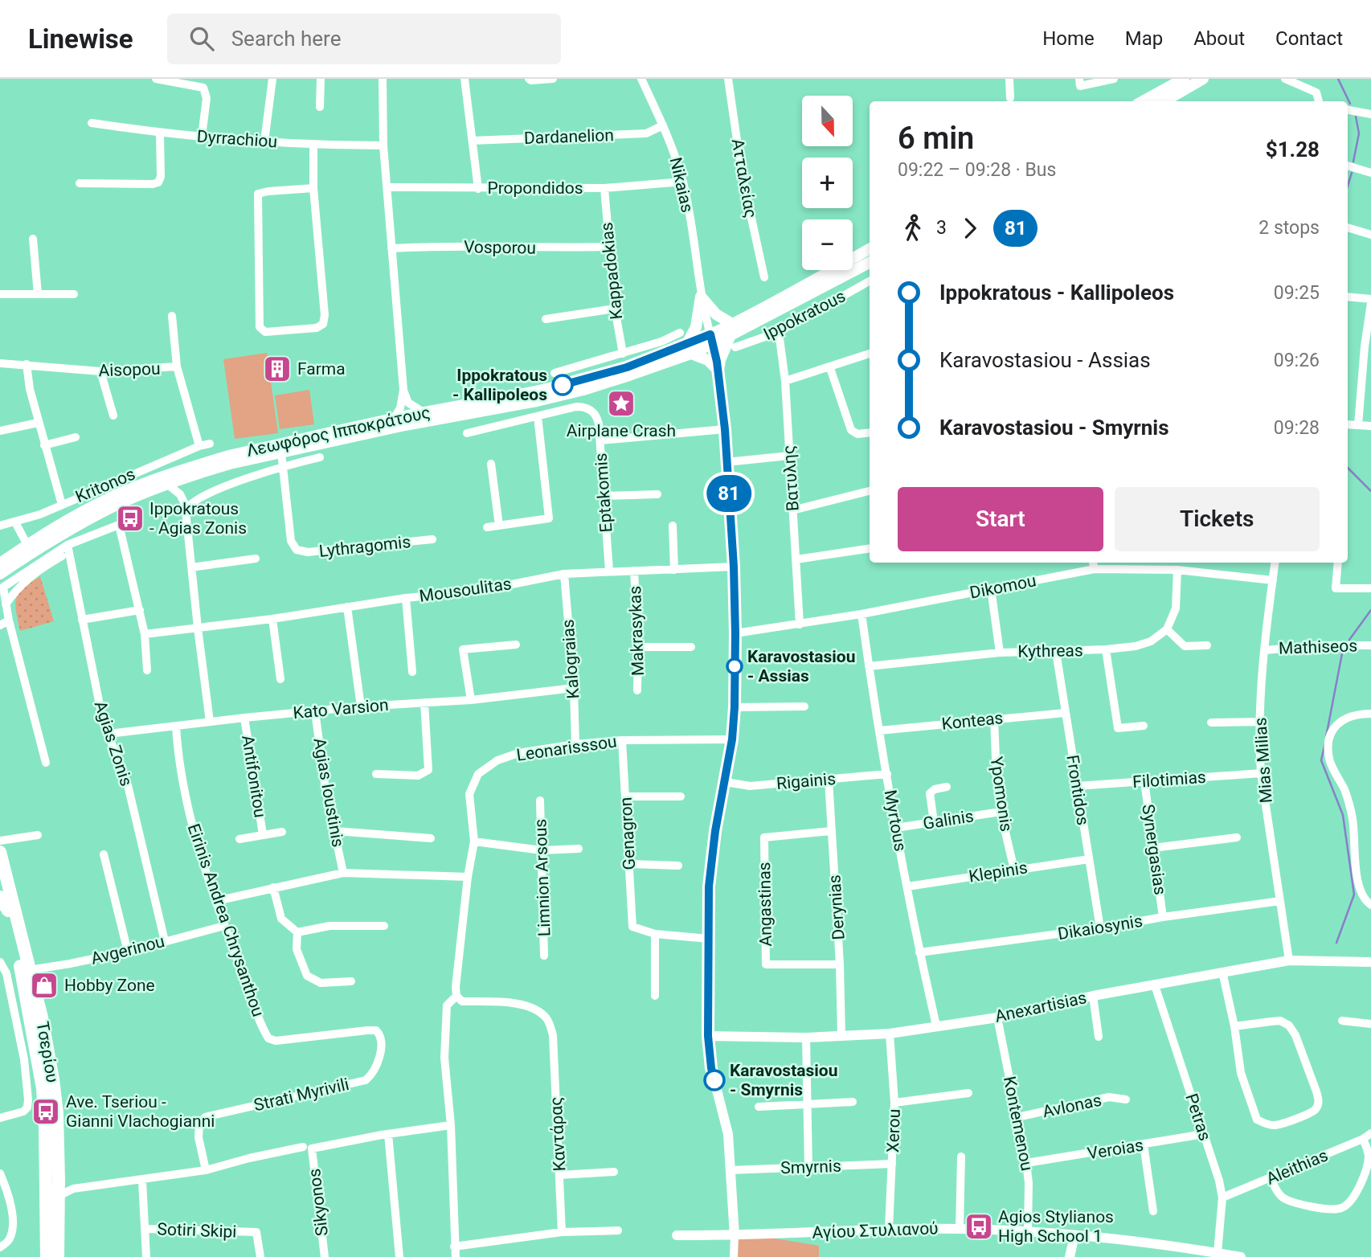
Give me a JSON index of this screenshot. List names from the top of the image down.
{
  "streets": {
    "main road": ["Λεωφόρος Ιπποκράτους", "Τσερίου"],
    "street": [
      "Dardanelion",
      "Dyrrachiou",
      "Ατταλείας",
      "Nikaias",
      "Propondidos",
      "Vosporou",
      "Kappadokias",
      "Ippokratous",
      "Aisopou",
      "Βατυλης",
      "Kritonos",
      "Eptakomis",
      "Lythragomis",
      "Dikomou",
      "Mousoulitas",
      "Makrasykas",
      "Mathiseos",
      "Kythreas",
      "Kalograias",
      "Kato Varsion",
      "Konteas",
      "Agias Zonis",
      "Leonarisssou",
      "Mias Milias",
      "Antifonitou",
      "Filotimias",
      "Rigainis",
      "Frontidos",
      "Agias Ioustinis",
      "Ypomonis",
      "Galinis",
      "Myrtous",
      "Genagron",
      "Synergasias",
      "Klepinis",
      "Limnion Arsous",
      "Angastinas",
      "Derynias",
      "Eirinis Andrea Chrysanthou",
      "Dikaiosynis",
      "Avgerinou",
      "Anexartisias",
      "Strati Myrivili",
      "Avlonas",
      "Petras",
      "Kontemenou",
      "Xerou",
      "Καντάρας",
      "Veroias",
      "Smyrnis",
      "Aleithias",
      "Sikyonos",
      "Sotiri Skipi",
      "Αγίου Στυλιανού"
    ]
  },
  "crossings": [
    ["Dardanelion", "Nikaias"],
    ["Nikaias", "Propondidos"],
    ["Nikaias", "Λεωφόρος Ιπποκράτους"],
    ["Propondidos", "Kappadokias"],
    ["Vosporou", "Kappadokias"],
    ["Ippokratous", "Βατυλης"],
    ["Aisopou", "Kritonos"],
    ["Λεωφόρος Ιπποκράτους", "Lythragomis"],
    ["Βατυλης", "Dikomou"],
    ["Eptakomis", "Mousoulitas"],
    ["Dikomou", "Mias Milias"],
    ["Dikomou", "Myrtous"],
    ["Mousoulitas", "Makrasykas"],
    ["Mousoulitas", "Kalograias"],
    ["Mathiseos", "Mias Milias"],
    ["Kythreas", "Frontidos"],
    ["Kythreas", "Myrtous"],
    ["Kalograias", "Kato Varsion"],
    ["Kalograias", "Leonarisssou"],
    ["Kato Varsion", "Agias Zonis"],
    ["Kato Varsion", "Antifonitou"],
    ["Kato Varsion", "Agias Ioustinis"],
    ["Kato Varsion", "Eirinis Andrea Chrysanthou"],
    ["Konteas", "Frontidos"],
    ["Konteas", "Ypomonis"],
    ["Konteas", "Myrtous"],
    ["Agias Zonis", "Avgerinou"],
    ["Leonarisssou", "Genagron"],
    ["Leonarisssou", "Καντάρας"],
    ["Mias Milias", "Filotimias"],
    ["Mias Milias", "Dikaiosynis"],
    ["Mias Milias", "Anexartisias"],
    ["Filotimias", "Frontidos"],
    ["Filotimias", "Synergasias"],
    ["Rigainis", "Myrtous"],
    ["Rigainis", "Derynias"],
    ["Frontidos", "Klepinis"],
    ["Frontidos", "Dikaiosynis"],
    ["Ypomonis", "Galinis"],
    ["Ypomonis", "Klepinis"],
    ["Galinis", "Myrtous"],
    ["Myrtous", "Klepinis"],
    ["Myrtous", "Dikaiosynis"],
    ["Myrtous", "Anexartisias"],
    ["Synergasias", "Dikaiosynis"],
    ["Angastinas", "Derynias"],
    ["Derynias", "Anexartisias"],
    ["Eirinis Andrea Chrysanthou", "Avgerinou"],
    ["Eirinis Andrea Chrysanthou", "Strati Myrivili"],
    ["Avgerinou", "Τσερίου"],
    ["Anexartisias", "Petras"],
    ["Anexartisias", "Kontemenou"],
    ["Anexartisias", "Xerou"],
    ["Avlonas", "Kontemenou"],
    ["Petras", "Veroias"],
    ["Petras", "Aleithias"],
    ["Petras", "Αγίου Στυλιανού"],
    ["Kontemenou", "Veroias"],
    ["Kontemenou", "Αγίου Στυλιανού"],
    ["Xerou", "Smyrnis"],
    ["Xerou", "Αγίου Στυλιανού"]
  ],
  "places": {
    "building": ["Farma"],
    "other": ["Ippokratous - Kallipoleos", "Karavostasiou - Assias", "Karavostasiou - Smyrnis"],
    "place": ["Airplane Crash"],
    "bus stop": ["Ippokratous - Agias Zonis", "Ave. Tseriou - Gianni Vlachogianni", "Agios Stylianos High School 1"],
    "shop": ["Hobby Zone"]
  },
  "lines": ["bus line 81"],
  "north": "bottom",
  "page": {
    "header": "Linewise",
    "search": "Search here",
    "nav": [
      "Home",
      "Map",
      "About",
      "Contact"
    ],
    "on_map": "81",
    "map_buttons": ["+", "−"],
    "heading": ["6 min", "09:22 – 09:28 · Bus", "$1.28"],
    "legs": ["3", "81", "2 stops"],
    "list": [
      {
        "name": "Ippokratous - Kallipoleos",
        "value": "09:25"
      },
      {
        "name": "Karavostasiou - Assias",
        "value": "09:26"
      },
      {
        "name": "Karavostasiou - Smyrnis",
        "value": "09:28"
      }
    ],
    "buttons": ["Start", "Tickets"]
  }
}
